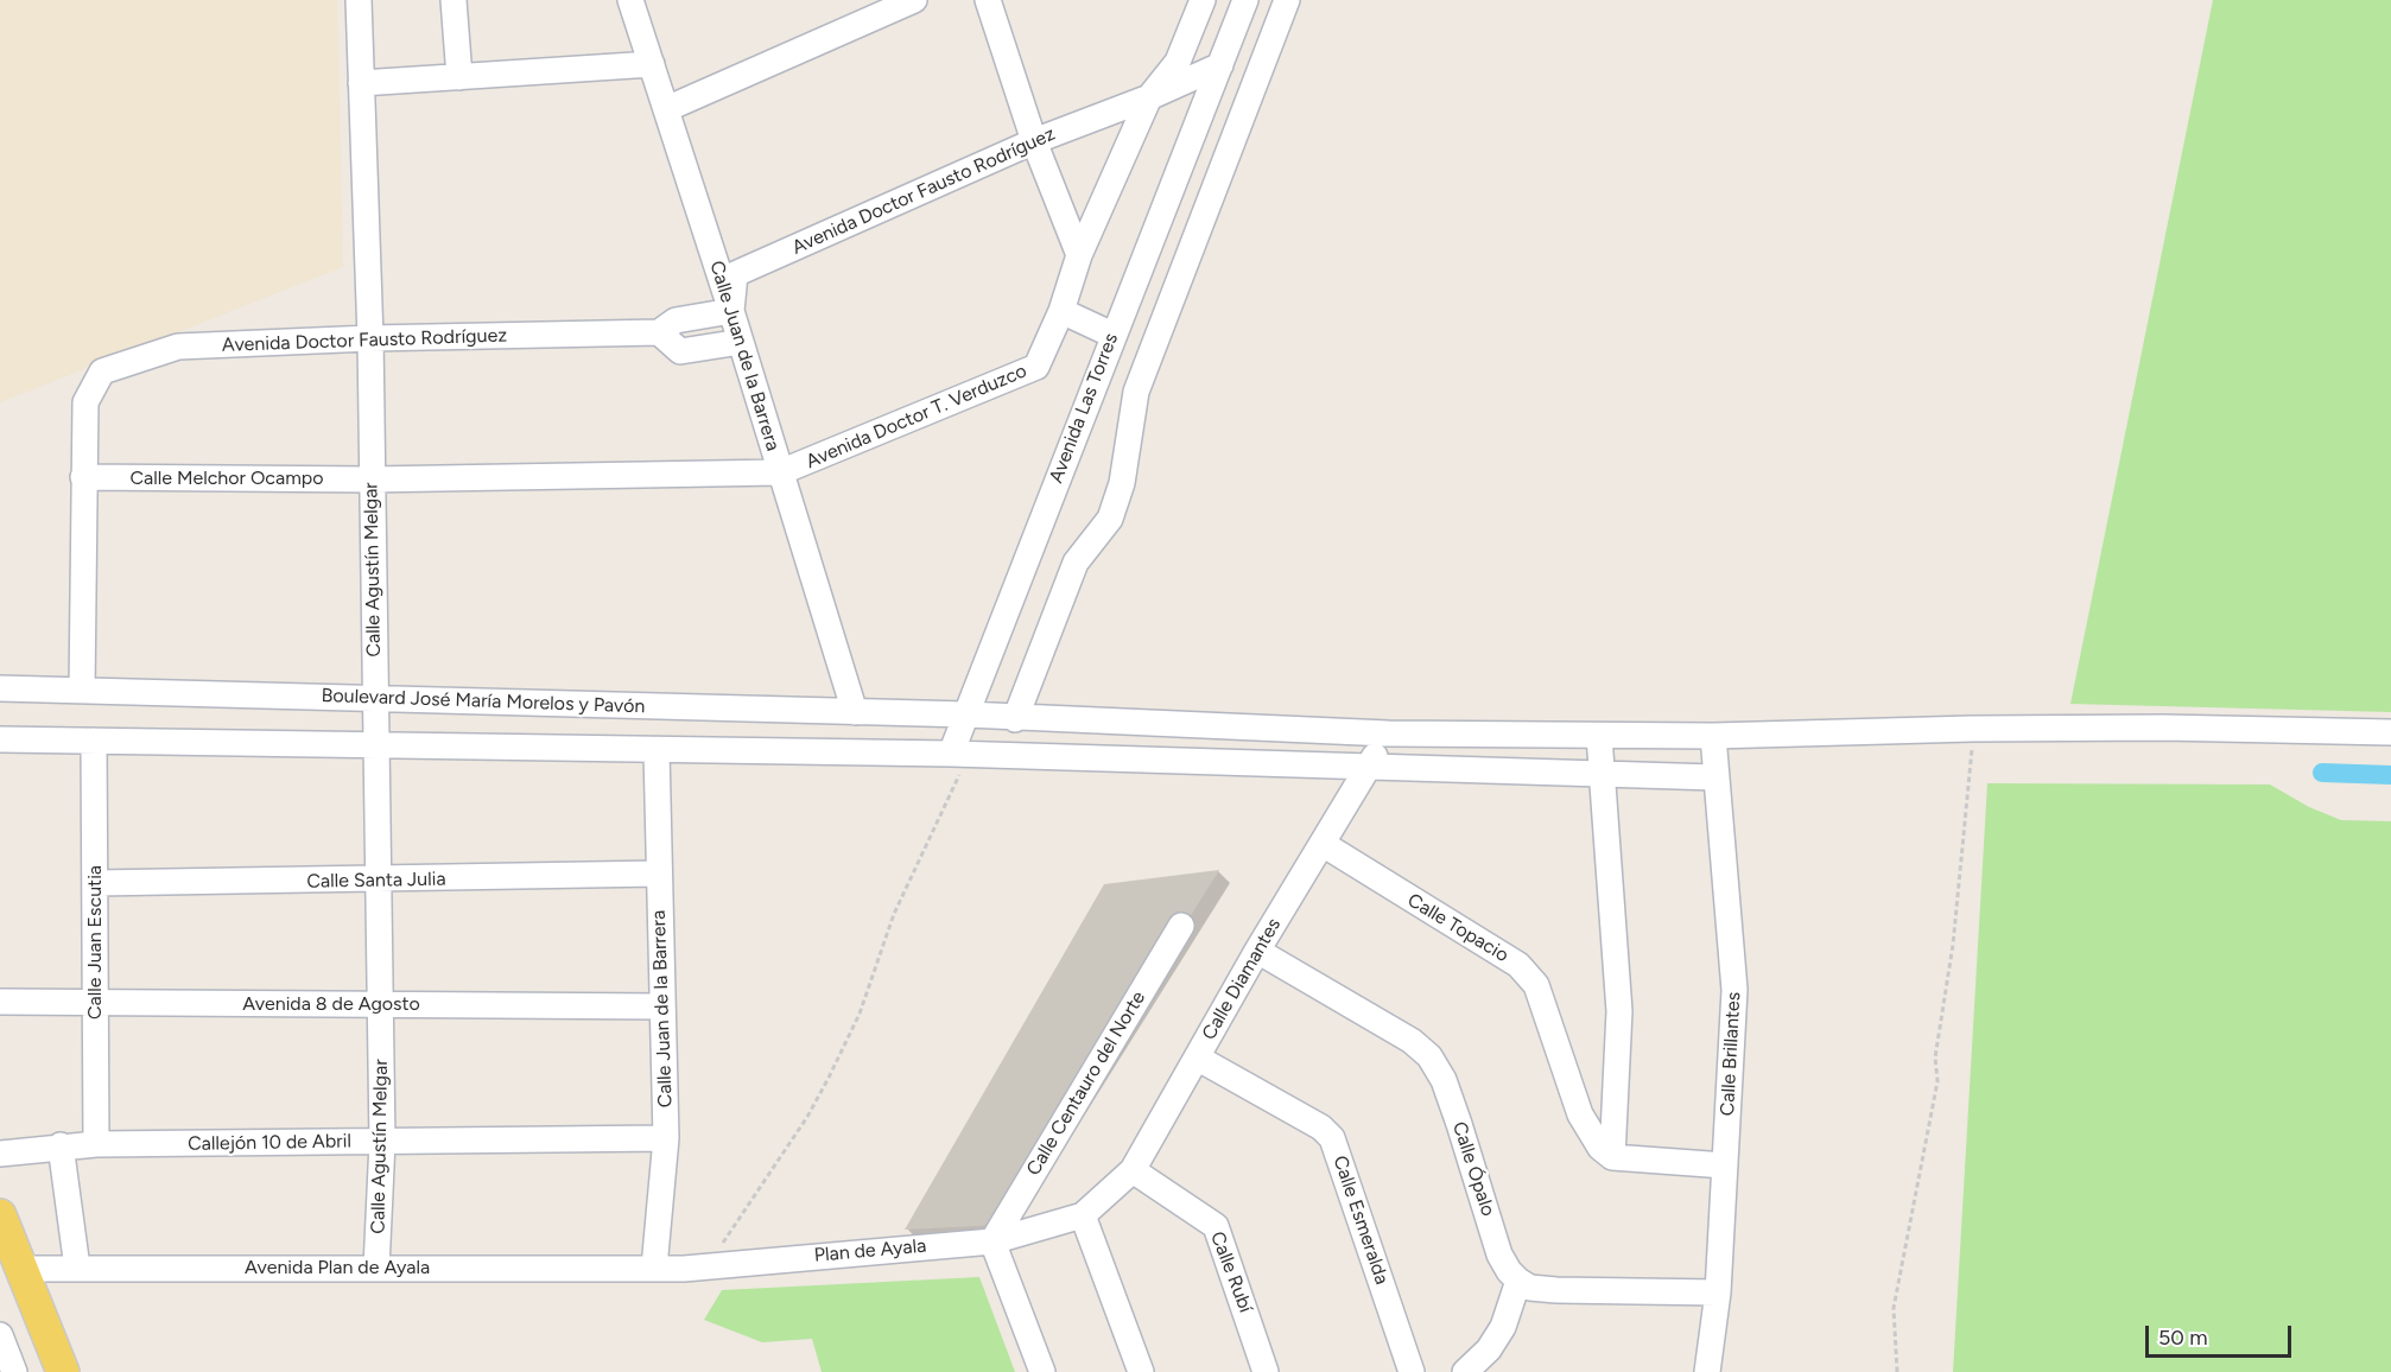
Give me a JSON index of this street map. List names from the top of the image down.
{
  "streets": {
    "street": [
      "Avenida Doctor Fausto Rodríguez",
      "Calle Juan de la Barrera",
      "Avenida Las Torres",
      "Avenida Doctor T. Verduzco",
      "Calle Melchor Ocampo",
      "Calle Agustín Melgar",
      "Boulevard José María Morelos y Pavón",
      "Calle Santa Julia",
      "Calle Topacio",
      "Calle Juan Escutia",
      "Calle Diamantes",
      "Avenida 8 de Agosto",
      "Calle Brillantes",
      "Calle Centauro del Norte",
      "Callejón 10 de Abril",
      "Calle Ópalo",
      "Calle Esmeralda",
      "Plan de Ayala",
      "Avenida Plan de Ayala",
      "Calle Rubí"
    ]
  },
  "crossings": [
    ["Avenida Doctor Fausto Rodríguez", "Calle Juan de la Barrera"],
    ["Avenida Doctor Fausto Rodríguez", "Avenida Las Torres"],
    ["Avenida Doctor Fausto Rodríguez", "Calle Melchor Ocampo"],
    ["Avenida Doctor Fausto Rodríguez", "Calle Agustín Melgar"],
    ["Calle Juan de la Barrera", "Avenida Doctor T. Verduzco"],
    ["Calle Juan de la Barrera", "Calle Melchor Ocampo"],
    ["Calle Juan de la Barrera", "Boulevard José María Morelos y Pavón"],
    ["Calle Juan de la Barrera", "Calle Santa Julia"],
    ["Calle Juan de la Barrera", "Avenida 8 de Agosto"],
    ["Calle Juan de la Barrera", "Callejón 10 de Abril"],
    ["Calle Juan de la Barrera", "Plan de Ayala"],
    ["Calle Juan de la Barrera", "Avenida Plan de Ayala"],
    ["Avenida Las Torres", "Boulevard José María Morelos y Pavón"],
    ["Avenida Doctor T. Verduzco", "Calle Melchor Ocampo"],
    ["Calle Melchor Ocampo", "Calle Agustín Melgar"],
    ["Calle Agustín Melgar", "Boulevard José María Morelos y Pavón"],
    ["Calle Agustín Melgar", "Calle Santa Julia"],
    ["Calle Agustín Melgar", "Avenida 8 de Agosto"],
    ["Calle Agustín Melgar", "Callejón 10 de Abril"],
    ["Calle Agustín Melgar", "Avenida Plan de Ayala"],
    ["Boulevard José María Morelos y Pavón", "Calle Diamantes"],
    ["Boulevard José María Morelos y Pavón", "Calle Brillantes"],
    ["Calle Santa Julia", "Calle Juan Escutia"],
    ["Calle Topacio", "Calle Diamantes"],
    ["Calle Juan Escutia", "Avenida 8 de Agosto"],
    ["Calle Juan Escutia", "Callejón 10 de Abril"],
    ["Calle Diamantes", "Calle Ópalo"],
    ["Calle Diamantes", "Calle Esmeralda"],
    ["Calle Diamantes", "Plan de Ayala"],
    ["Calle Diamantes", "Calle Rubí"],
    ["Calle Centauro del Norte", "Plan de Ayala"],
    ["Plan de Ayala", "Avenida Plan de Ayala"]
  ],
  "scale_bar": "50 m"
}
